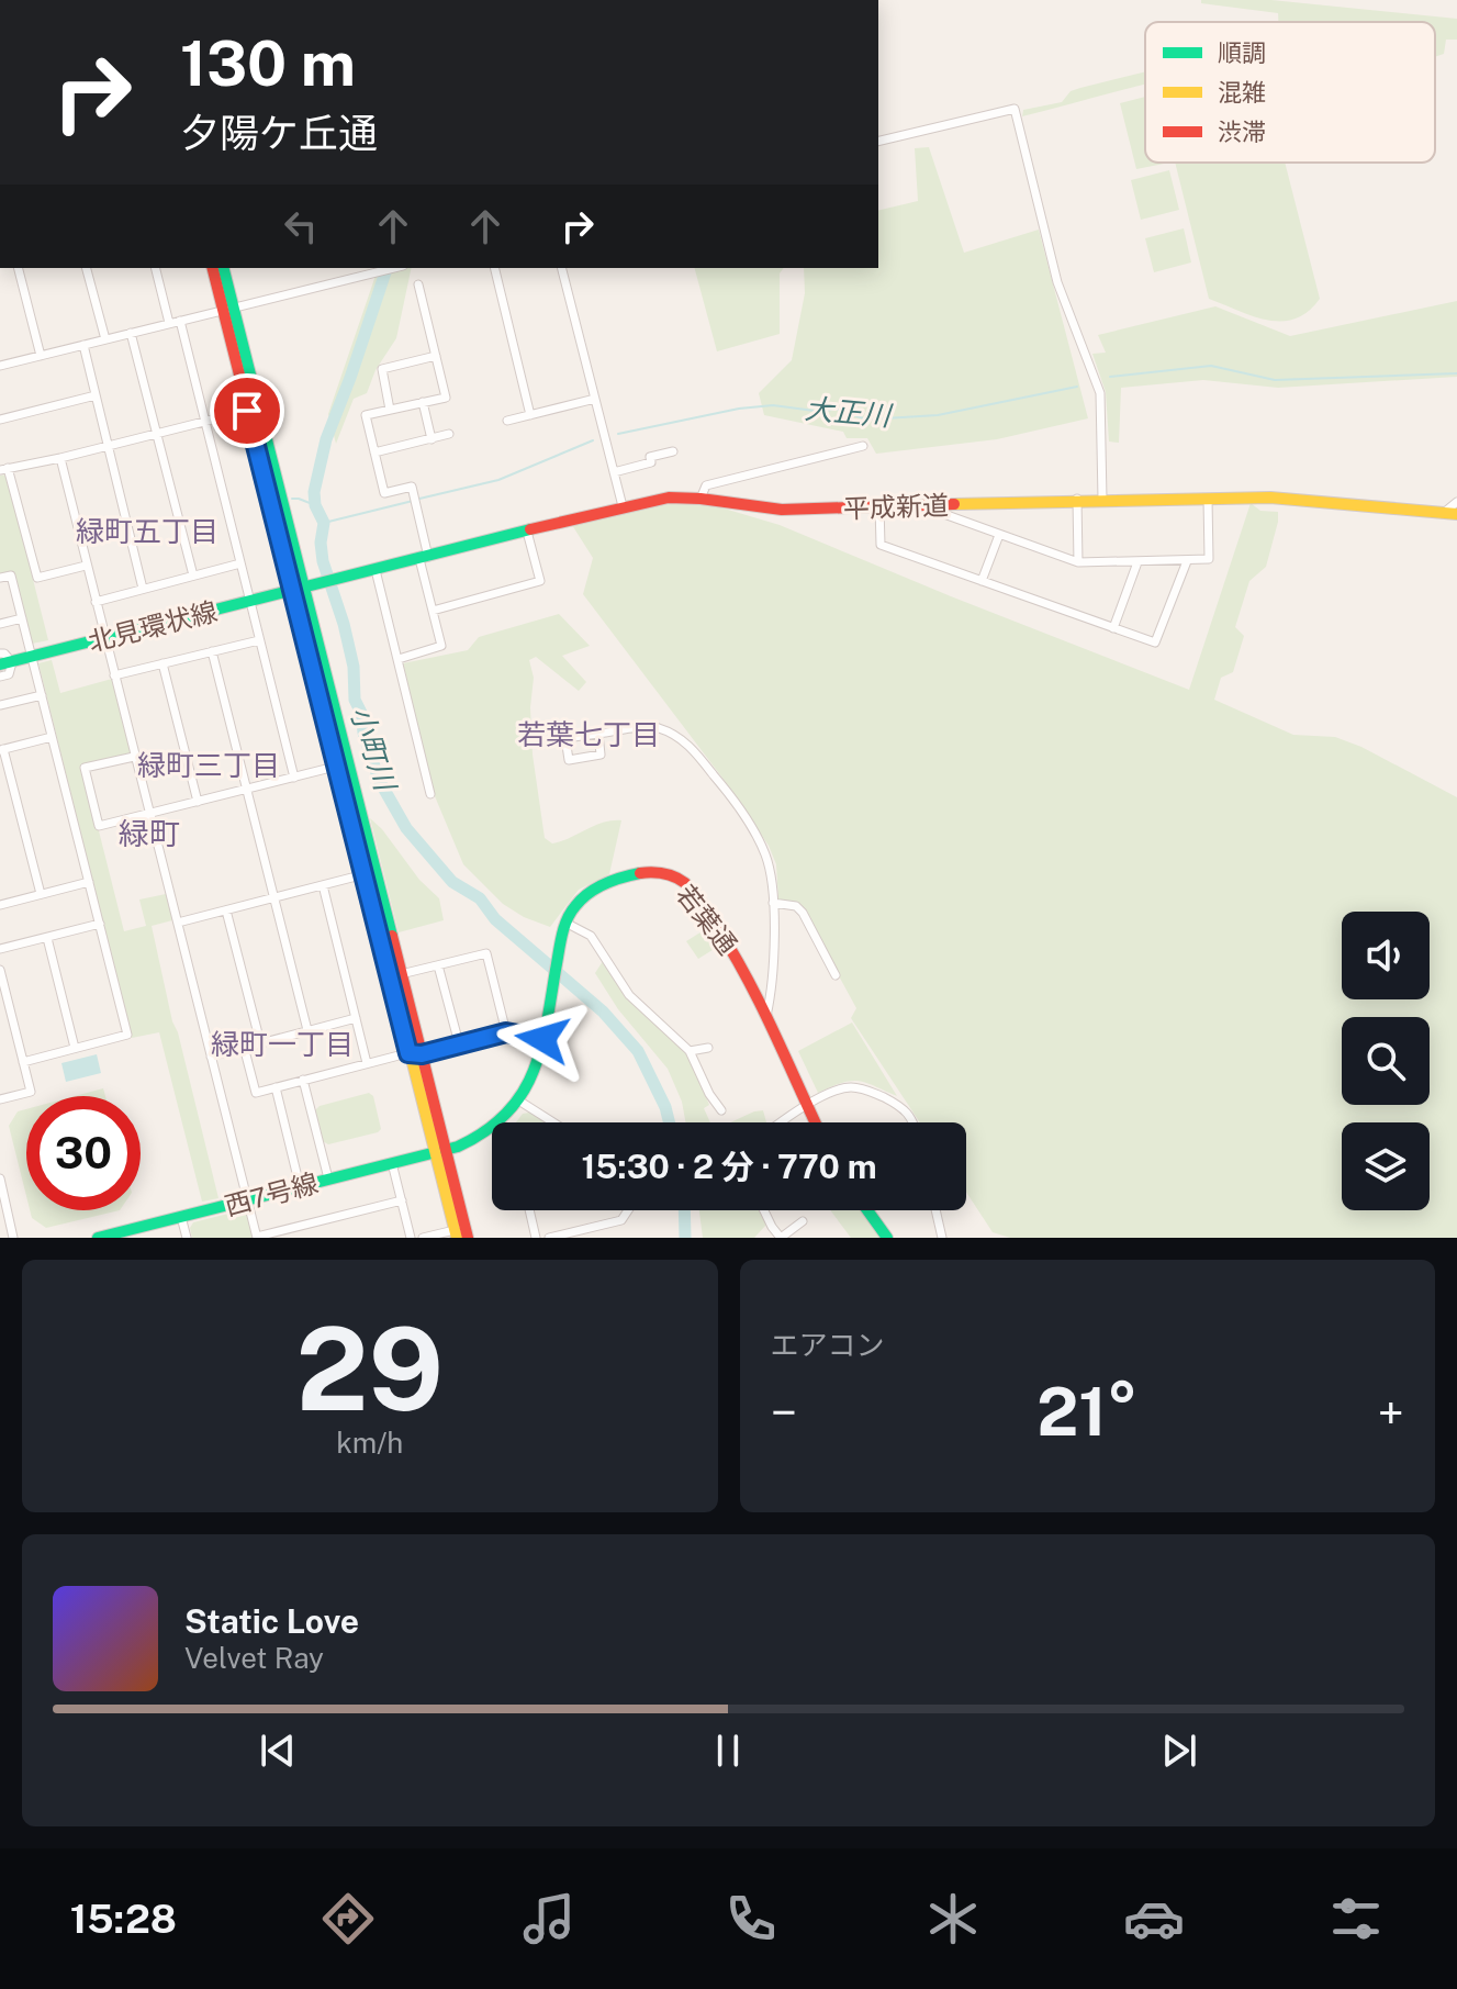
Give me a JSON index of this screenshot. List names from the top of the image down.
{
  "streets": {
    "street": [
      "平成新道",
      "北見環状線",
      "若葉通",
      "西7号線"
    ]
  },
  "crossings": [
    ["平成新道", "北見環状線"]
  ],
  "districts": [
    "緑町五丁目",
    "若葉七丁目",
    "緑町三丁目",
    "緑町",
    "緑町一丁目"
  ],
  "water": ["大正川", "小町川"],
  "legend": ["順調", "混雑", "渋滞"],
  "page": {
    "turn": ["130 m", "夕陽ケ丘通"],
    "limit": "30",
    "trip": "15:30 · 2 分 · 770 m",
    "tile": [
      ["29", "km/h"],
      "エアコン"
    ],
    "heat": ["−", "21°", "+"],
    "song": ["Static Love", "Velvet Ray"],
    "tabs": "15:28"
  }
}
